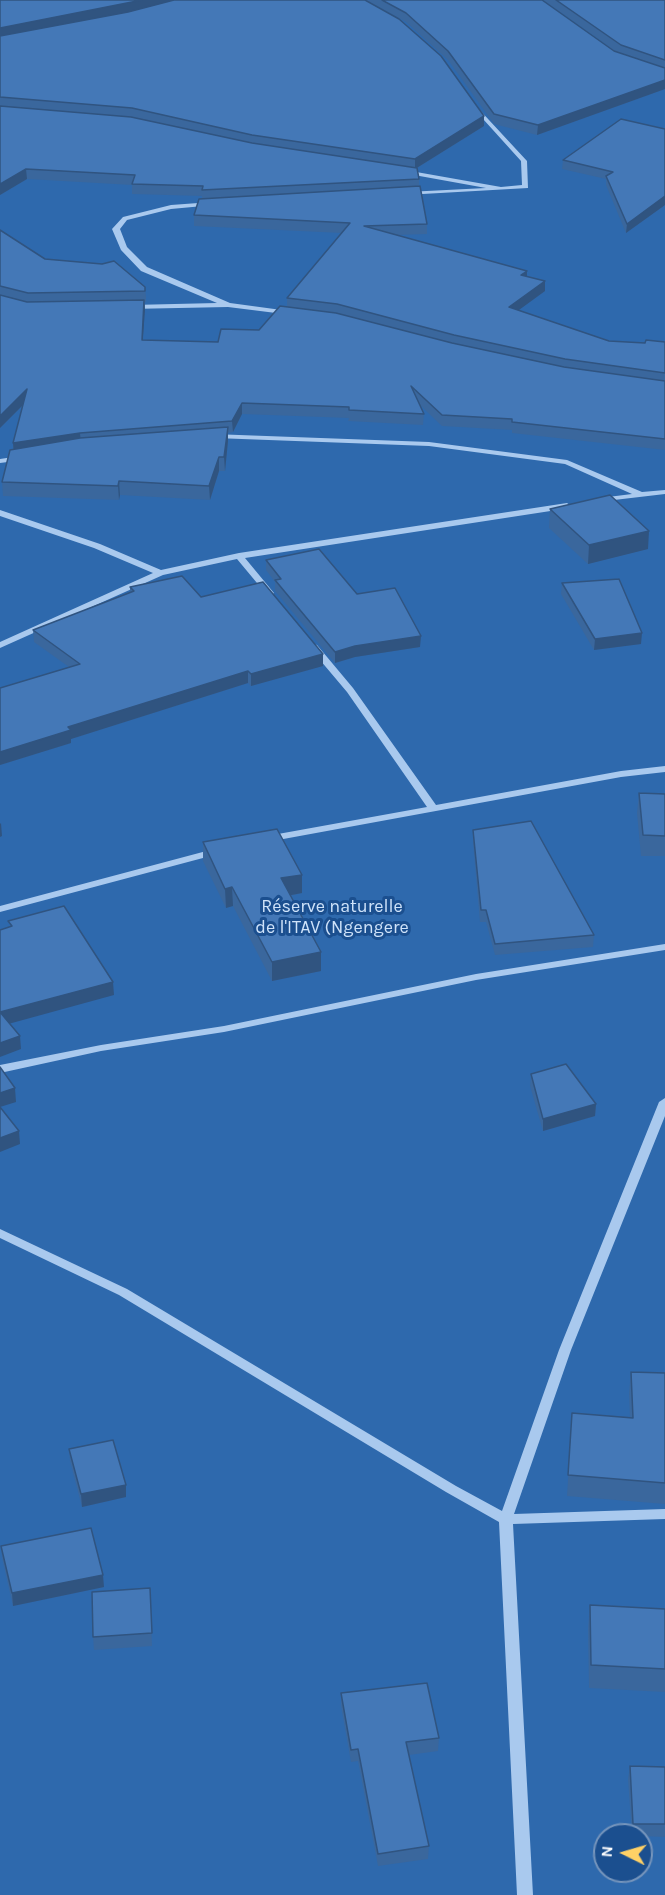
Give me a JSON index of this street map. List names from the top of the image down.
{
  "parks": ["Réserve naturelle de l'ITAV (Ngengere"],
  "north": "left"
}
